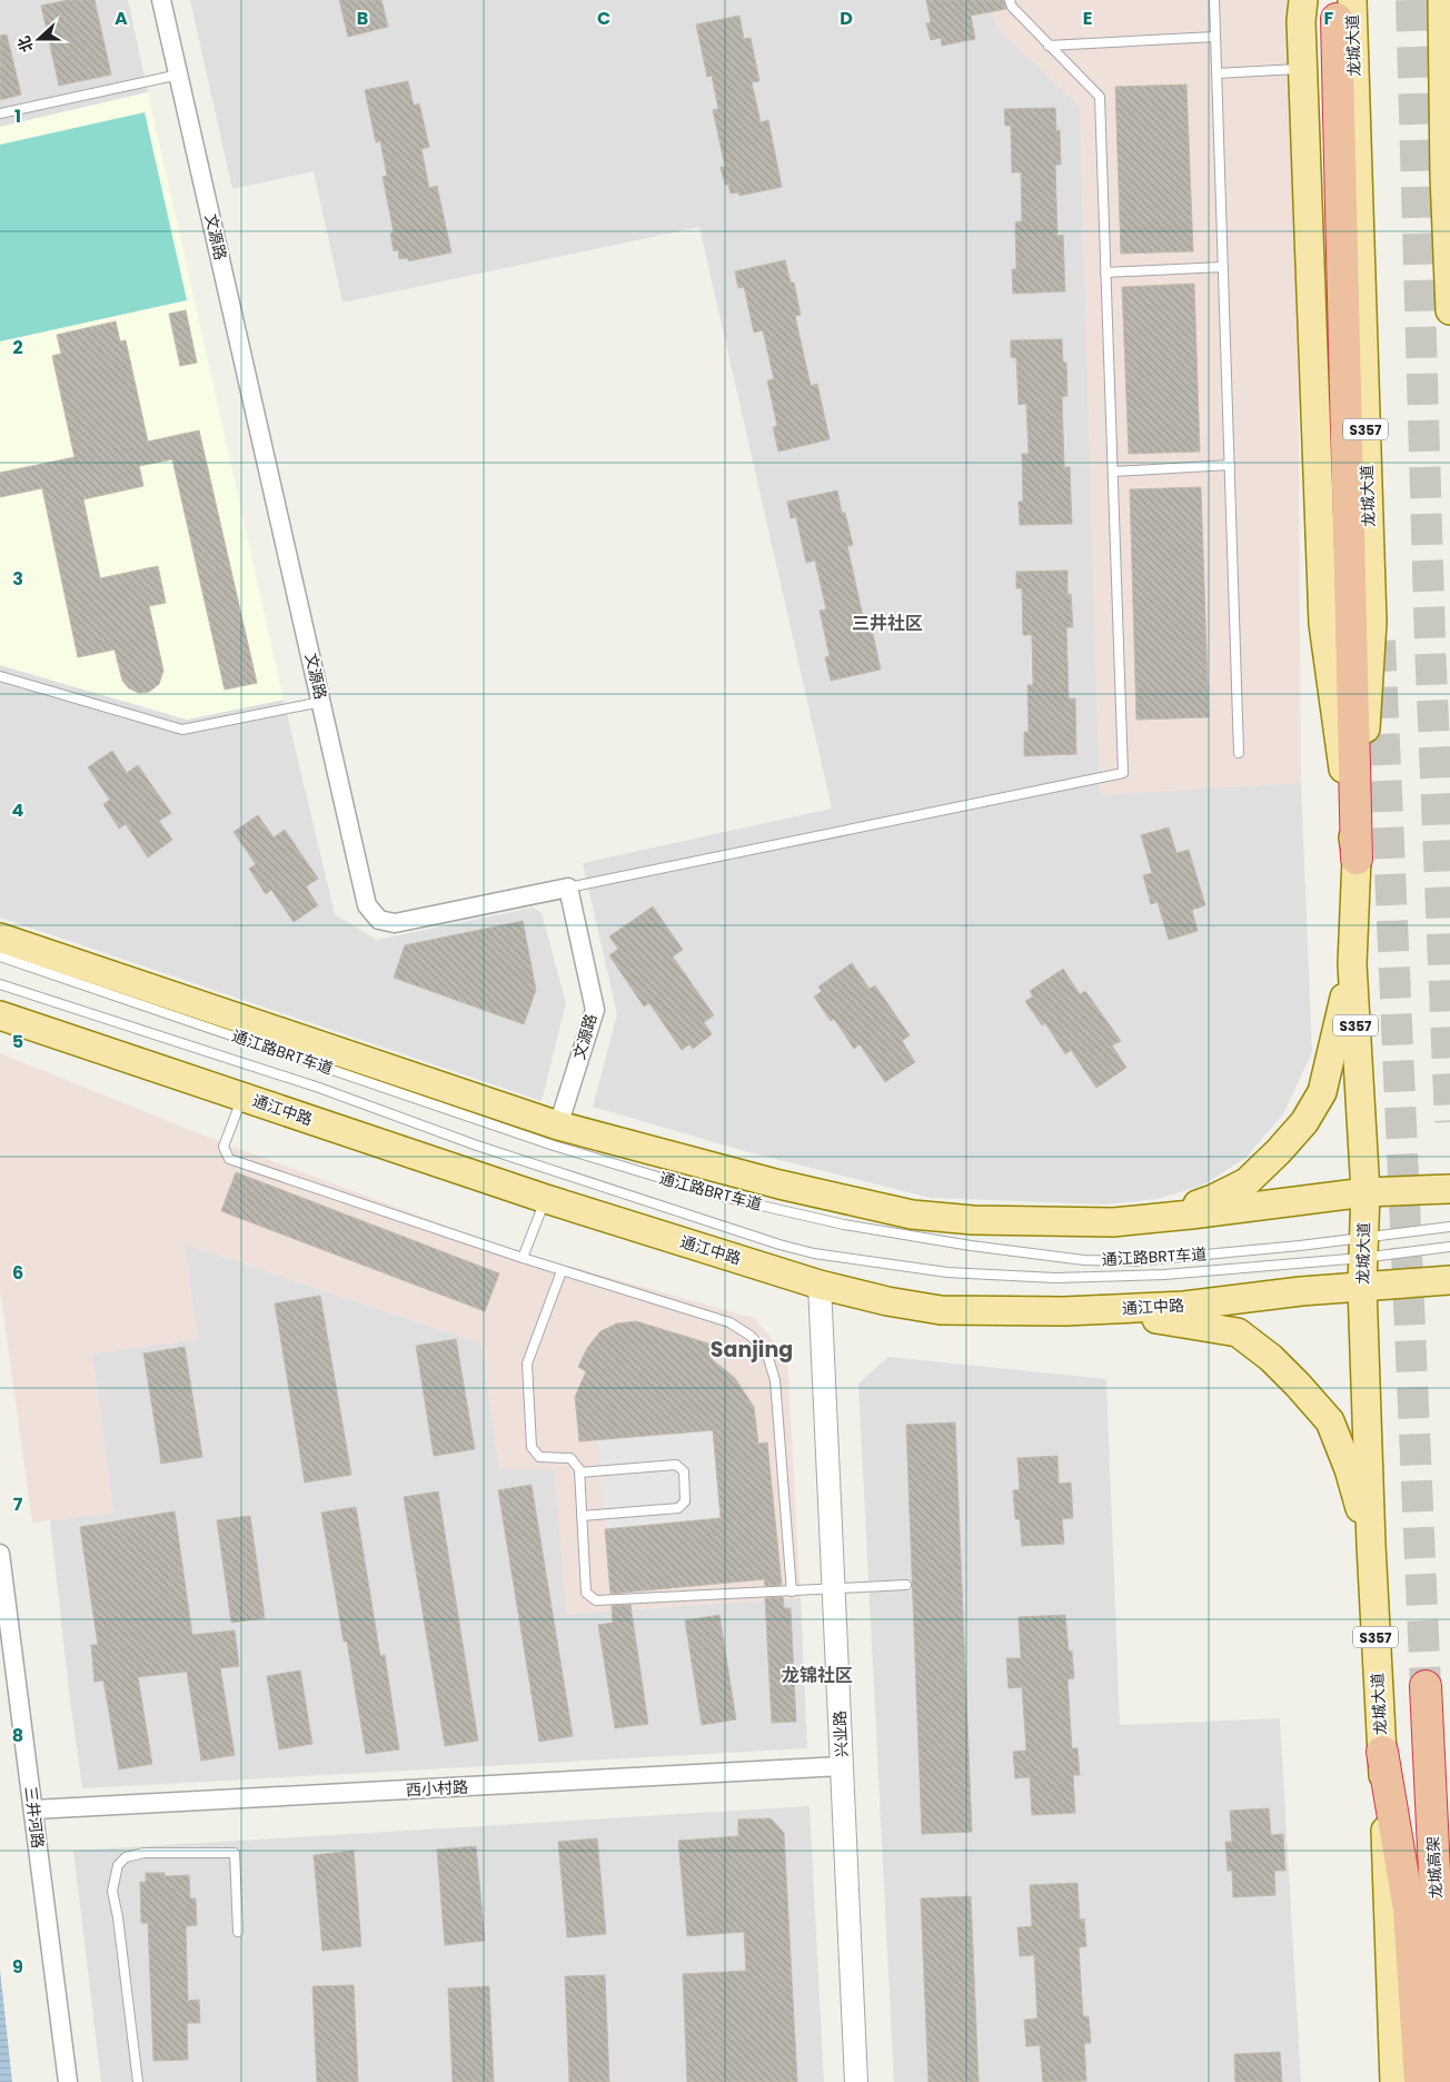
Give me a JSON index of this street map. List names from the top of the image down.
{
  "streets": {
    "highway": ["龙城高架"],
    "main road": ["龙城大道", "S357", "通江中路"],
    "street": [
      "文源路",
      "兴业路",
      "西小村路",
      "三井河路"
    ],
    "lane": ["通江路BRT车道"]
  },
  "crossings": [
    ["龙城大道", "S357"],
    ["龙城大道", "通江路BRT车道"],
    ["龙城大道", "通江中路"],
    ["通江中路", "兴业路"],
    ["兴业路", "西小村路"],
    ["西小村路", "三井河路"]
  ],
  "districts": ["三井社区", "Sanjing", "龙锦社区"],
  "north": "left",
  "grid": {
    "columns": [
      "A",
      "B",
      "C",
      "D",
      "E",
      "F"
    ],
    "rows": [
      "1",
      "2",
      "3",
      "4",
      "5",
      "6",
      "7",
      "8",
      "9"
    ]
  }
}
